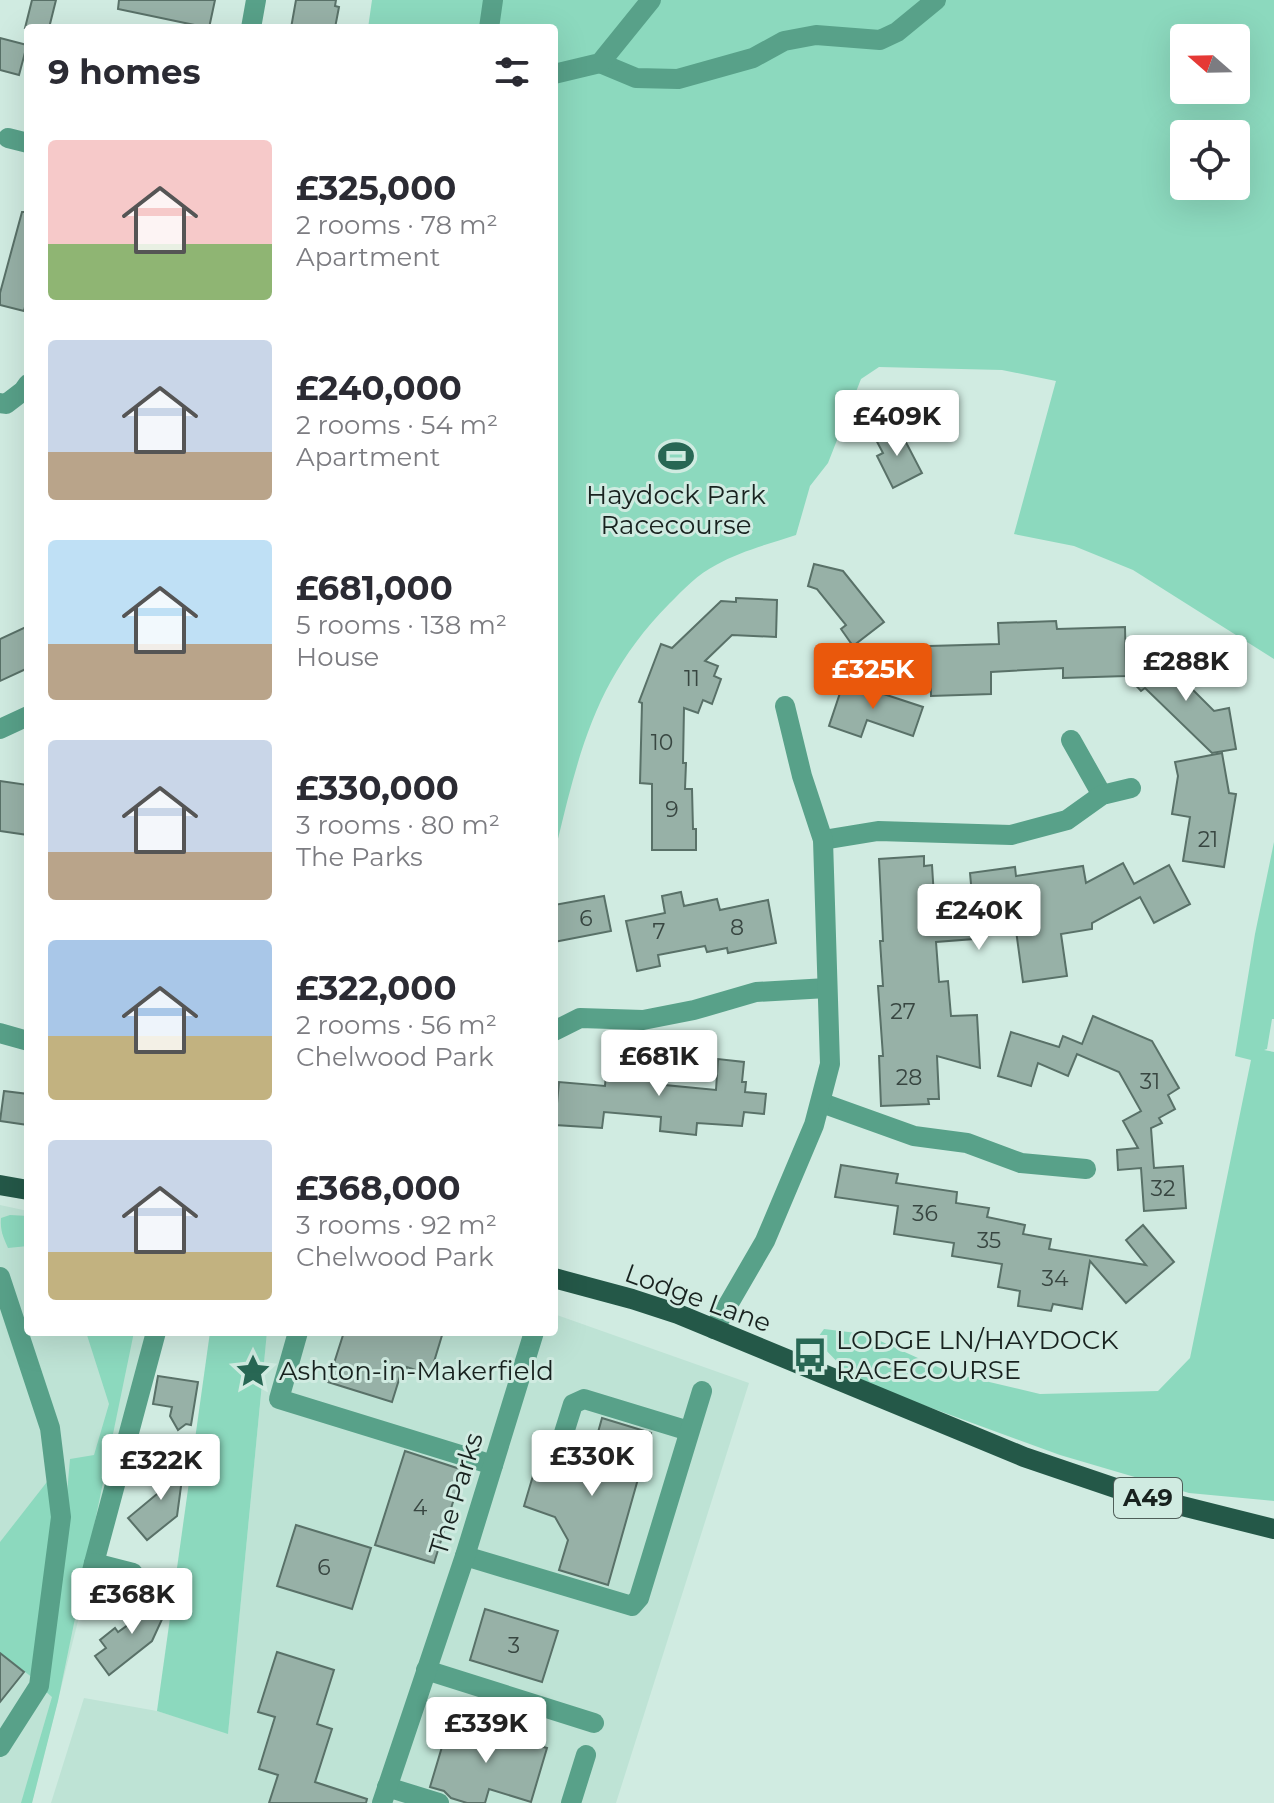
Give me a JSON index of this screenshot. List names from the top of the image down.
{
  "streets": {
    "main road": ["Lodge Lane", "A49"],
    "street": ["The Parks"]
  },
  "places": {
    "sports": ["Haydock Park Racecourse"],
    "bus stop": ["LODGE LN/HAYDOCK RACECOURSE"],
    "place": ["Ashton-in-Makerfield"]
  },
  "house_numbers": [
    "11",
    "10",
    "9",
    "21",
    "6",
    "8",
    "7",
    "27",
    "28",
    "31",
    "32",
    "36",
    "35",
    "34",
    "4",
    "6",
    "3"
  ],
  "north": "left",
  "page": {
    "heading": "9 homes",
    "list": [
      {
        "name": "£325,000",
        "note": "2 rooms · 78 m² · Apartment"
      },
      {
        "name": "£240,000",
        "note": "2 rooms · 54 m² · Apartment"
      },
      {
        "name": "£681,000",
        "note": "5 rooms · 138 m² · House"
      },
      {
        "name": "£330,000",
        "note": "3 rooms · 80 m² · The Parks"
      },
      {
        "name": "£322,000",
        "note": "2 rooms · 56 m² · Chelwood Park"
      },
      {
        "name": "£368,000",
        "note": "3 rooms · 92 m² · Chelwood Park"
      }
    ],
    "price": [
      "£409K",
      "£288K",
      "£325K",
      "£240K",
      "£681K",
      "£330K",
      "£322K",
      "£368K",
      "£339K"
    ]
  }
}
